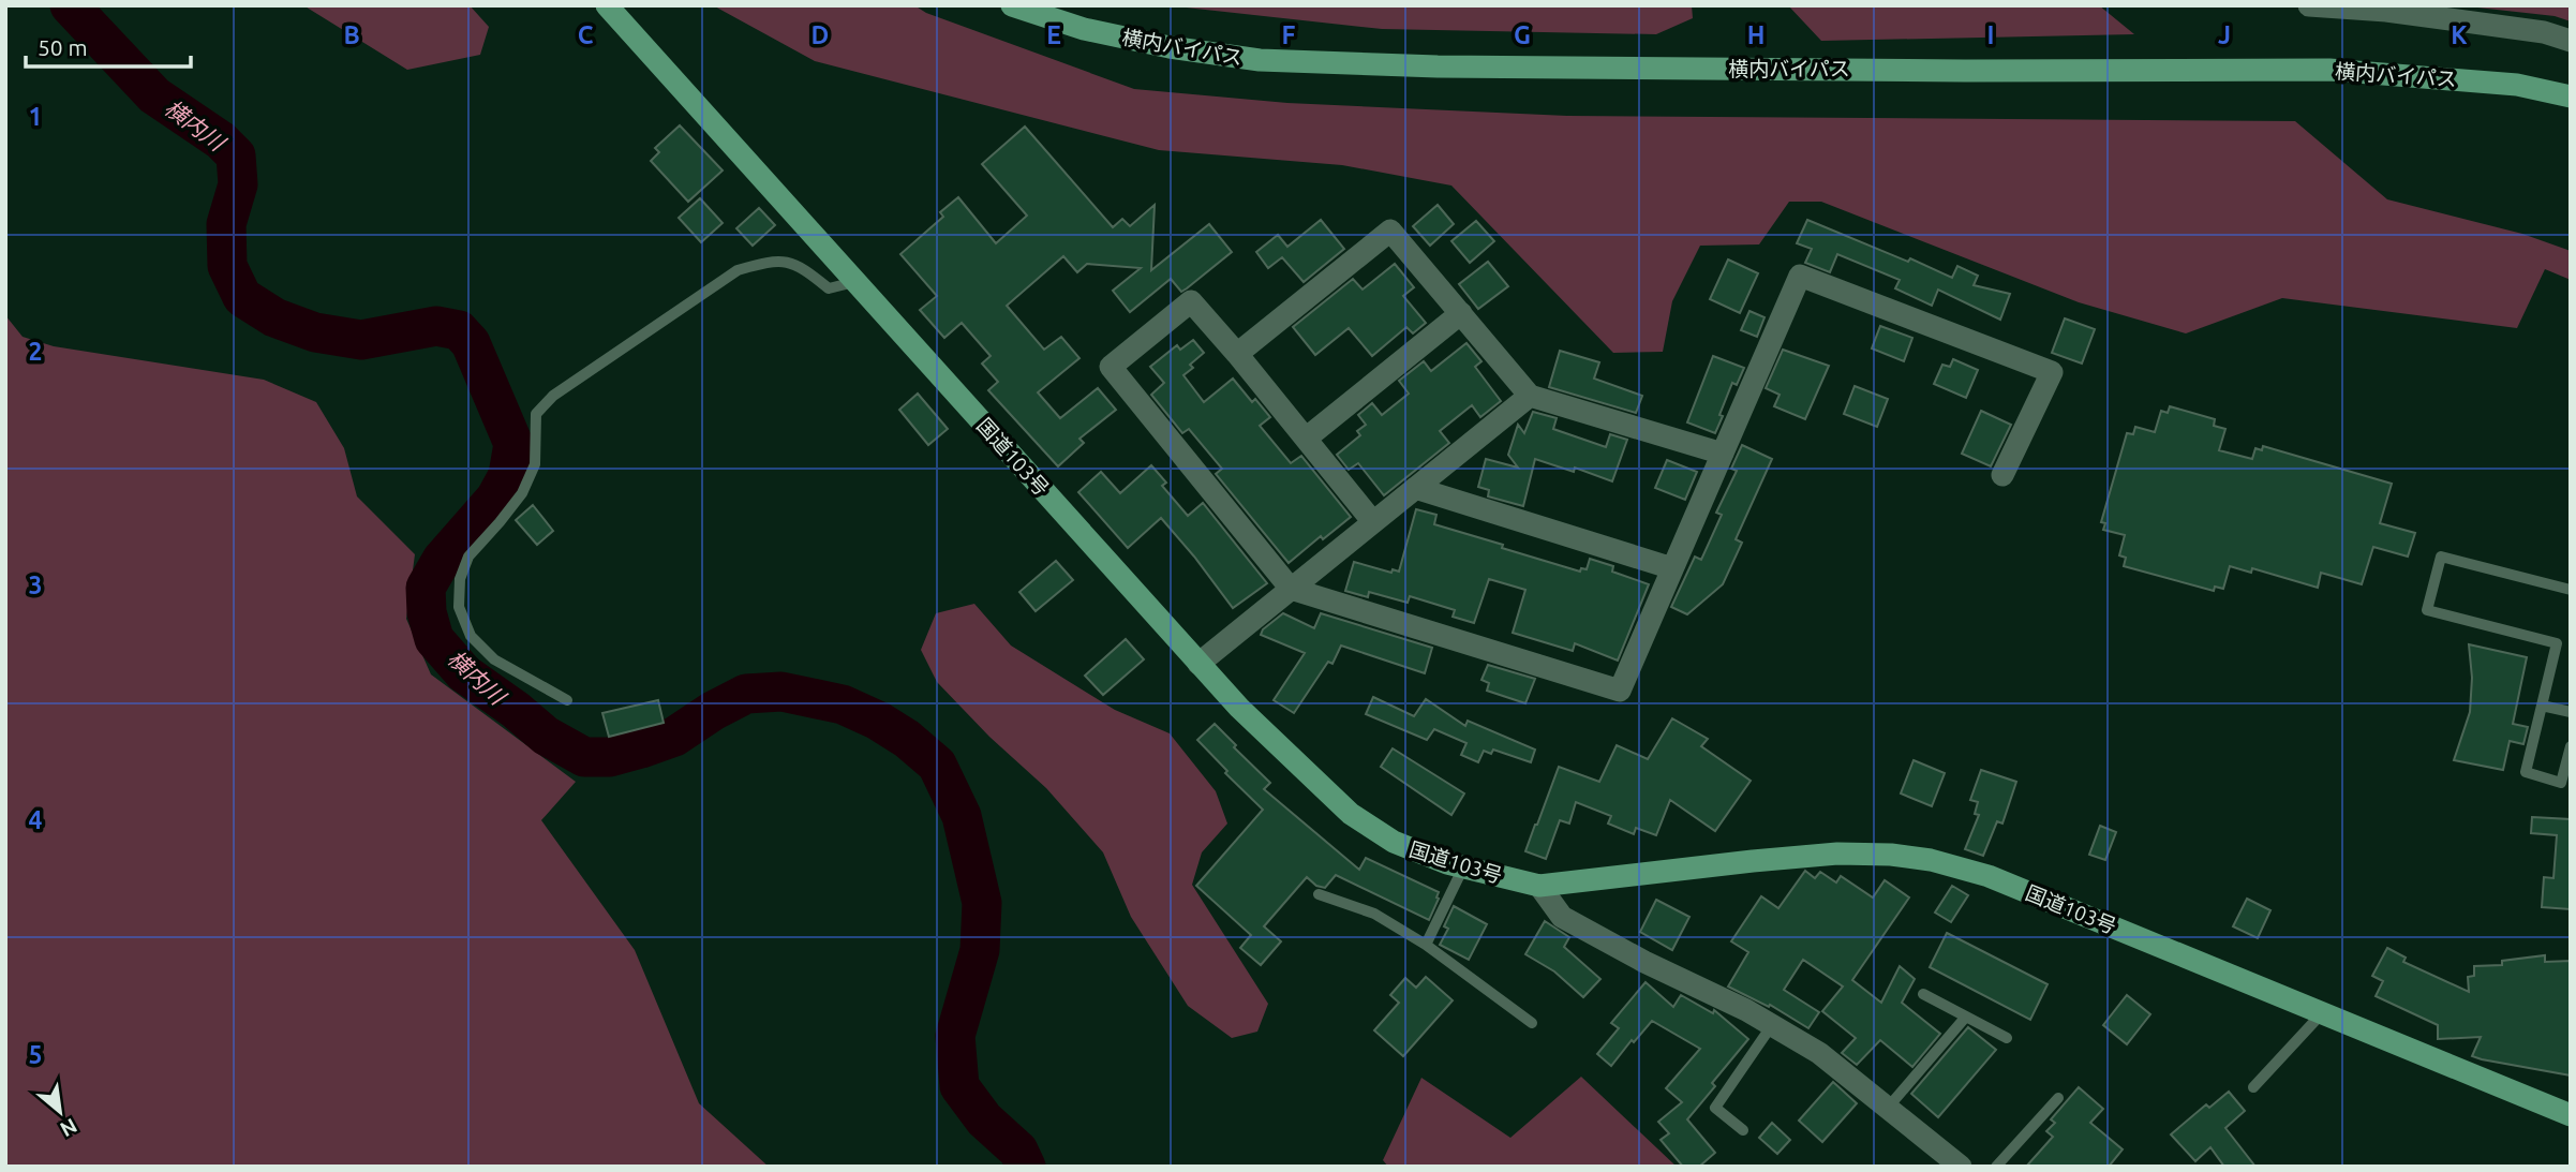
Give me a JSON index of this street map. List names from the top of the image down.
{
  "streets": {
    "highway": ["横内バイパス", "国道103号"]
  },
  "water": ["横内川"],
  "scale_bar": "50 m",
  "north": "bottom right",
  "grid": {
    "columns": [
      "B",
      "C",
      "D",
      "E",
      "F",
      "G",
      "H",
      "I",
      "J",
      "K"
    ],
    "rows": [
      "1",
      "2",
      "3",
      "4",
      "5"
    ]
  }
}
